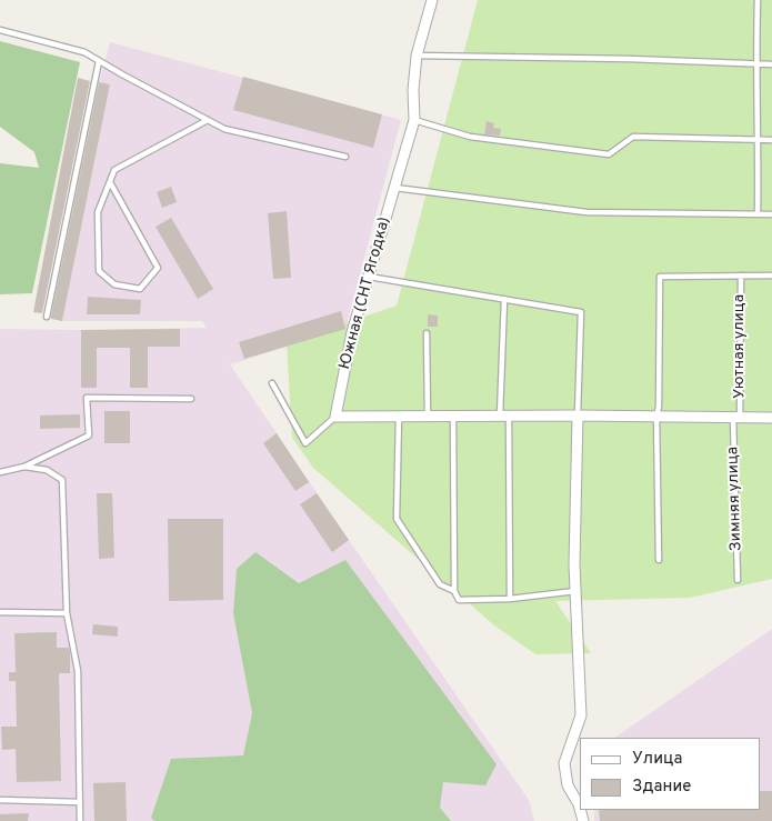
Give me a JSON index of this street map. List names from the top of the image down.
{
  "streets": {
    "street": ["Южная (СНТ Ягодка)"],
    "lane": ["Уютная улица", "Зимняя улица"]
  },
  "crossings": [
    ["Уютная улица", "Зимняя улица"]
  ],
  "legend": ["Улица", "Здание"]
}
